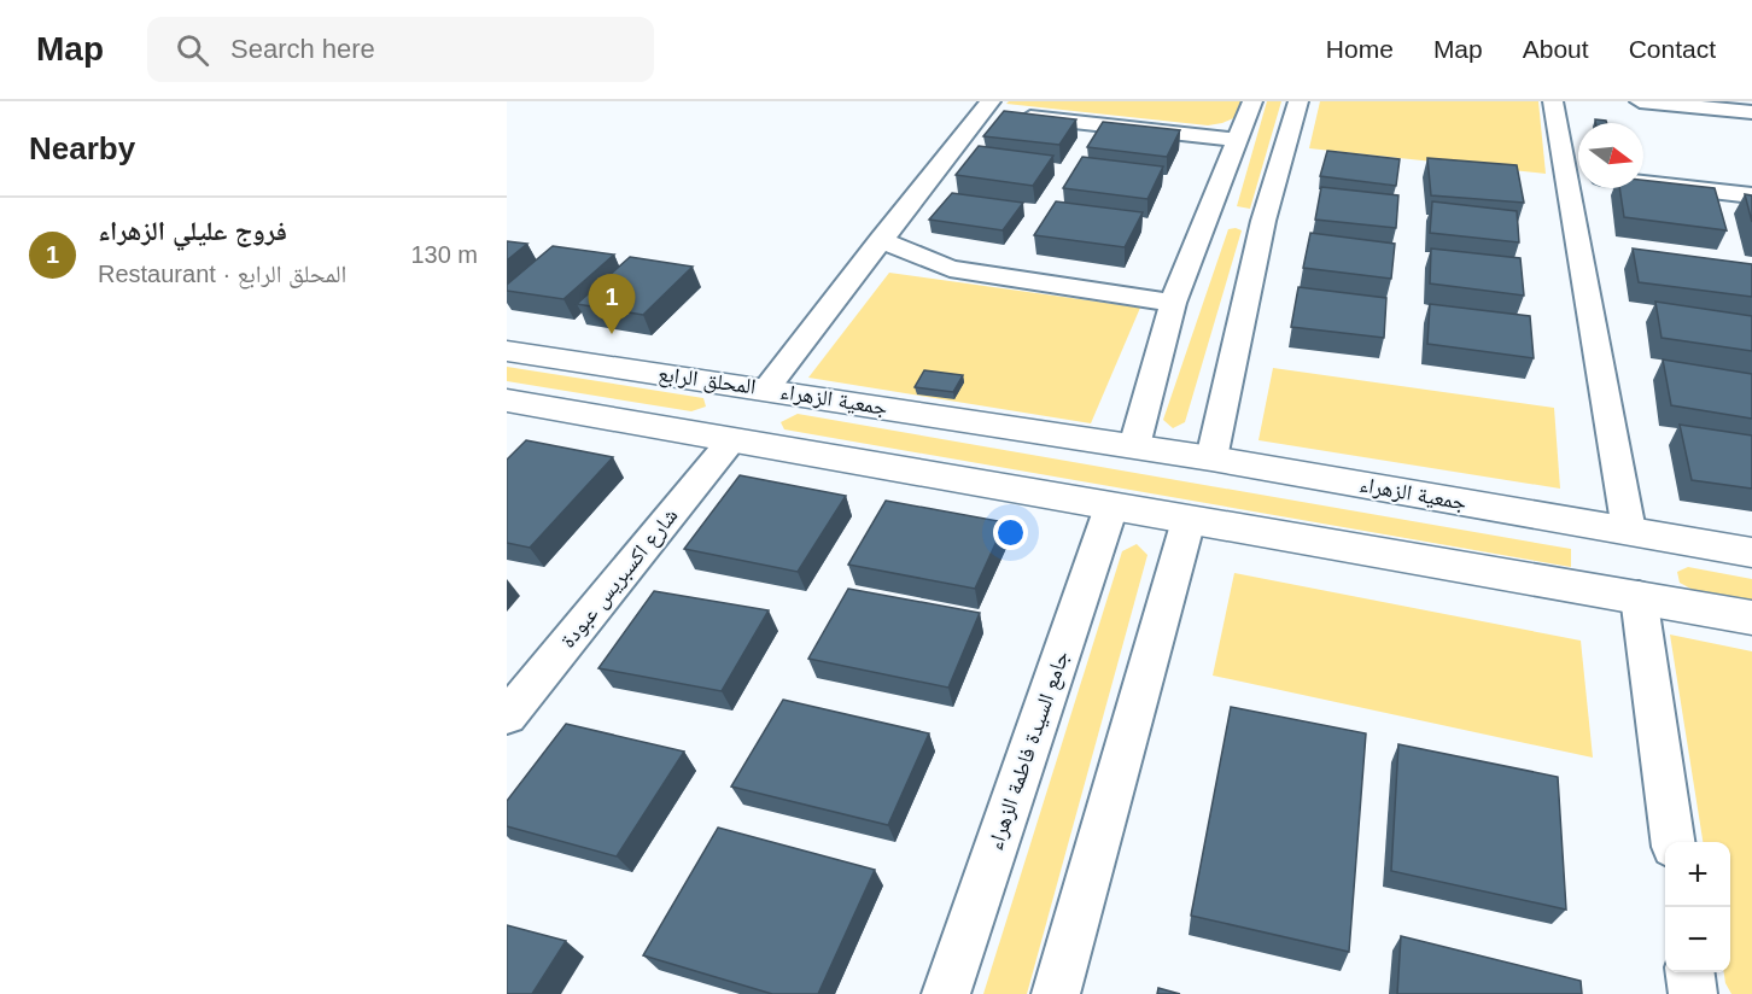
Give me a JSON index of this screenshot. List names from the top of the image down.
{
  "streets": {
    "street": [
      "المحلق الرابع",
      "جمعية الزهراء",
      "شارع اكسبريس عبودة",
      "جامع السيدة فاطمة الزهراء"
    ]
  },
  "crossings": [
    ["المحلق الرابع", "جمعية الزهراء"]
  ],
  "north": "right",
  "page": {
    "header": "Map",
    "search": "Search here",
    "nav": [
      "Home",
      "Map",
      "About",
      "Contact"
    ],
    "heading": "Nearby",
    "list": [
      {
        "mark": "1",
        "name": "فروج عليلي الزهراء",
        "note": "Restaurant · المحلق الرابع",
        "value": "130 m"
      }
    ],
    "pins": "1",
    "map_buttons": ["+", "−"]
  }
}
